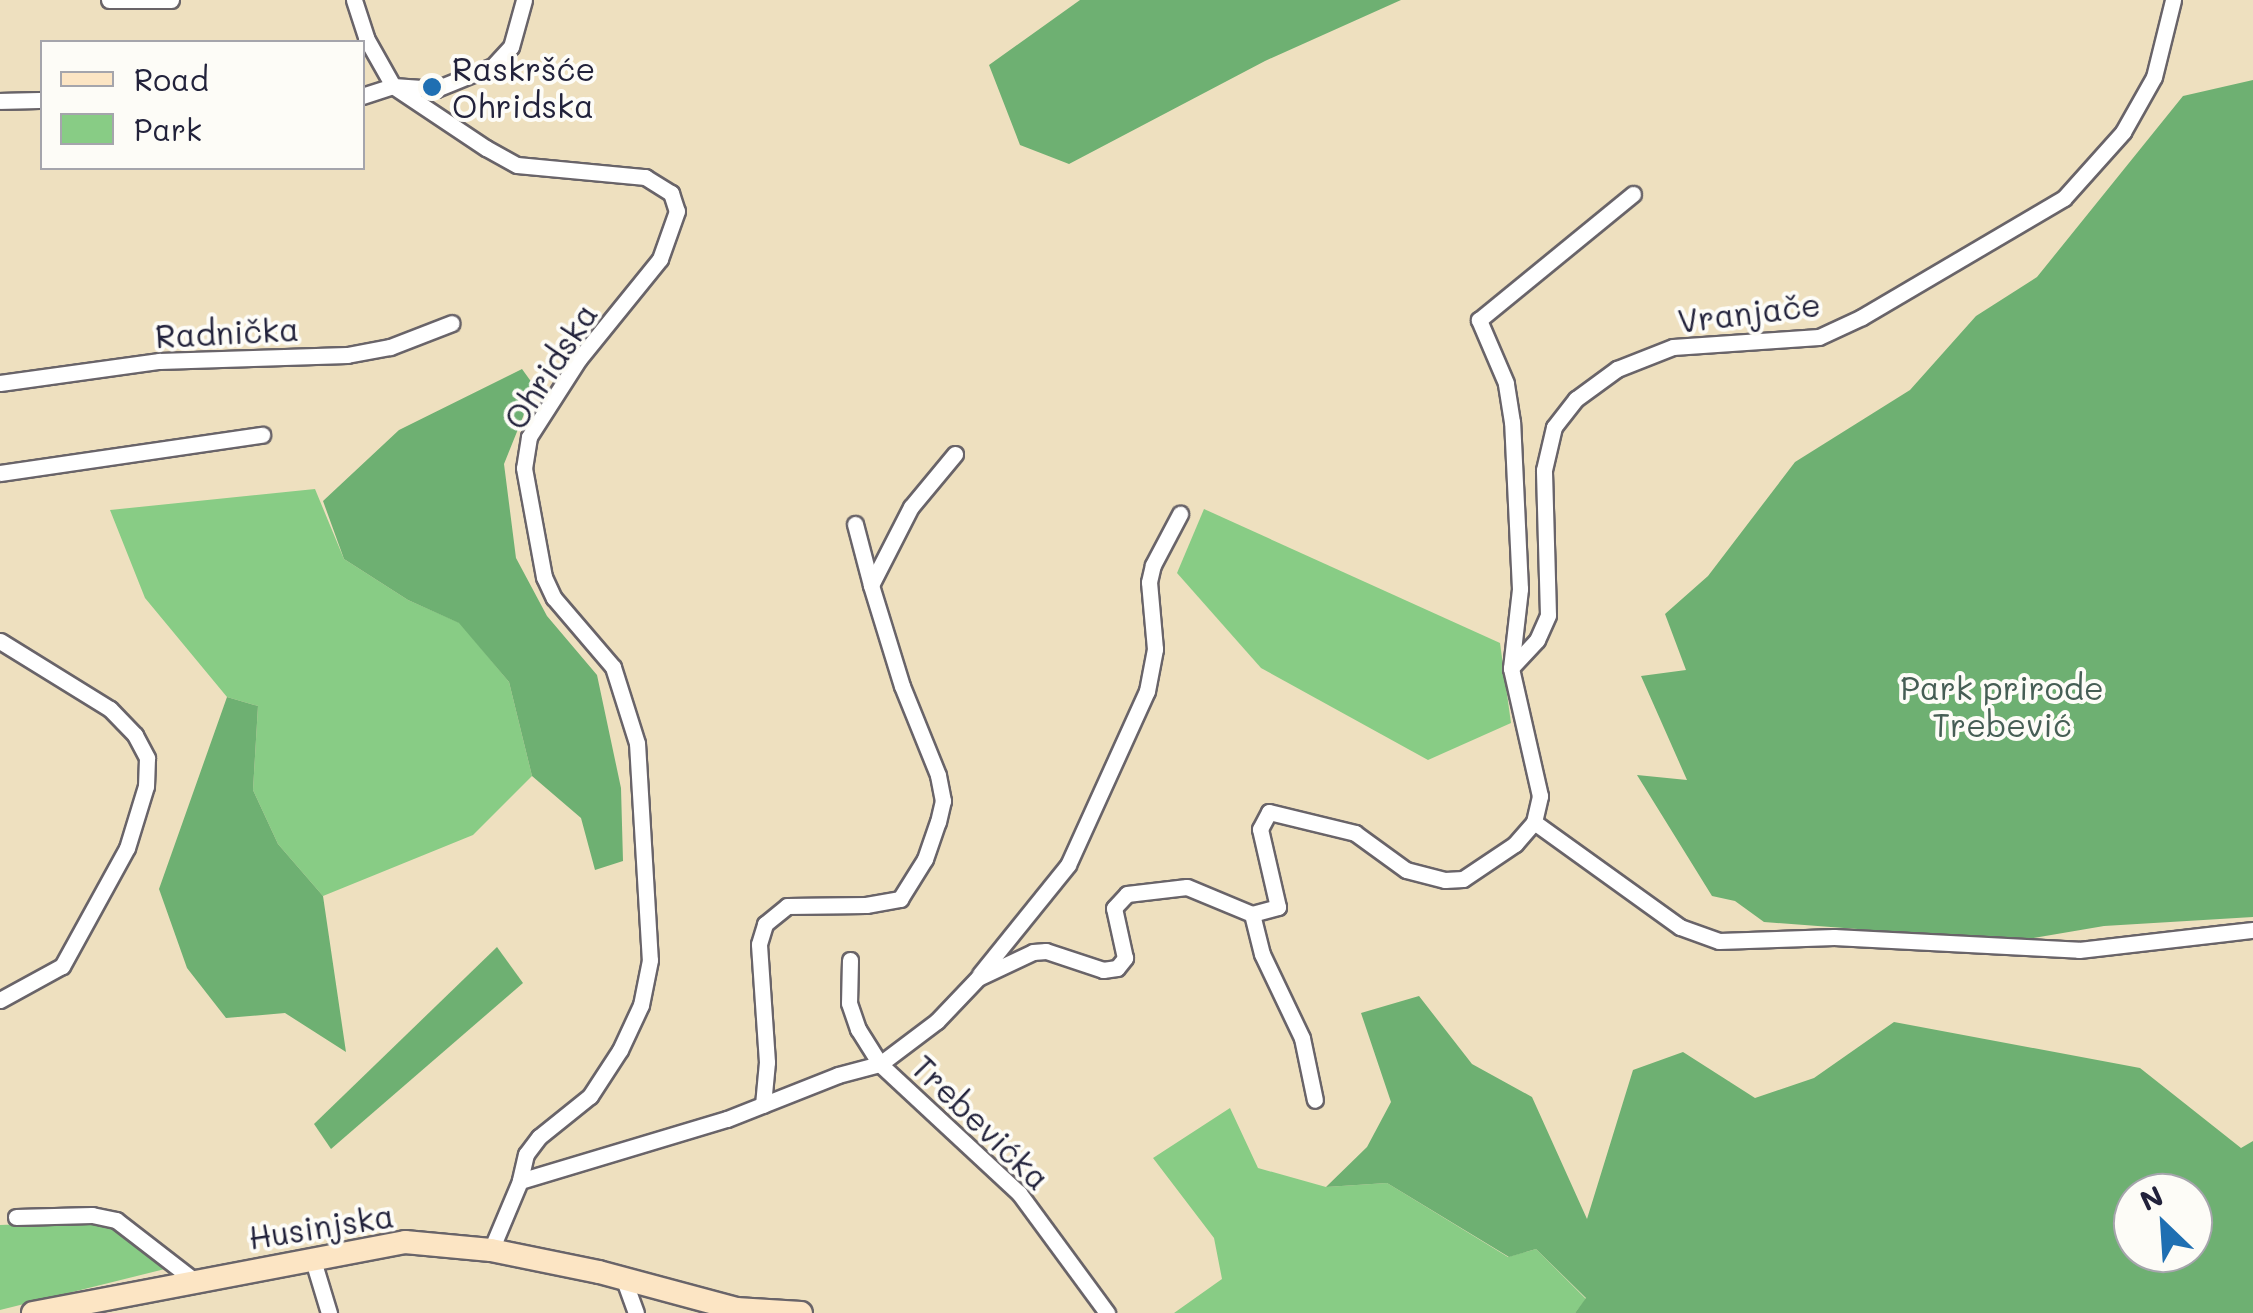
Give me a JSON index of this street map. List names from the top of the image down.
{
  "streets": {
    "main road": ["Husinjska"],
    "street": [
      "Vranjače",
      "Radnička",
      "Ohridska",
      "Trebevićka"
    ]
  },
  "crossings": [
    ["Ohridska", "Husinjska"]
  ],
  "parks": ["Park prirode Trebević"],
  "places": ["Raskršće Ohridska"],
  "legend": ["Road", "Park"],
  "north": "top left"
}
